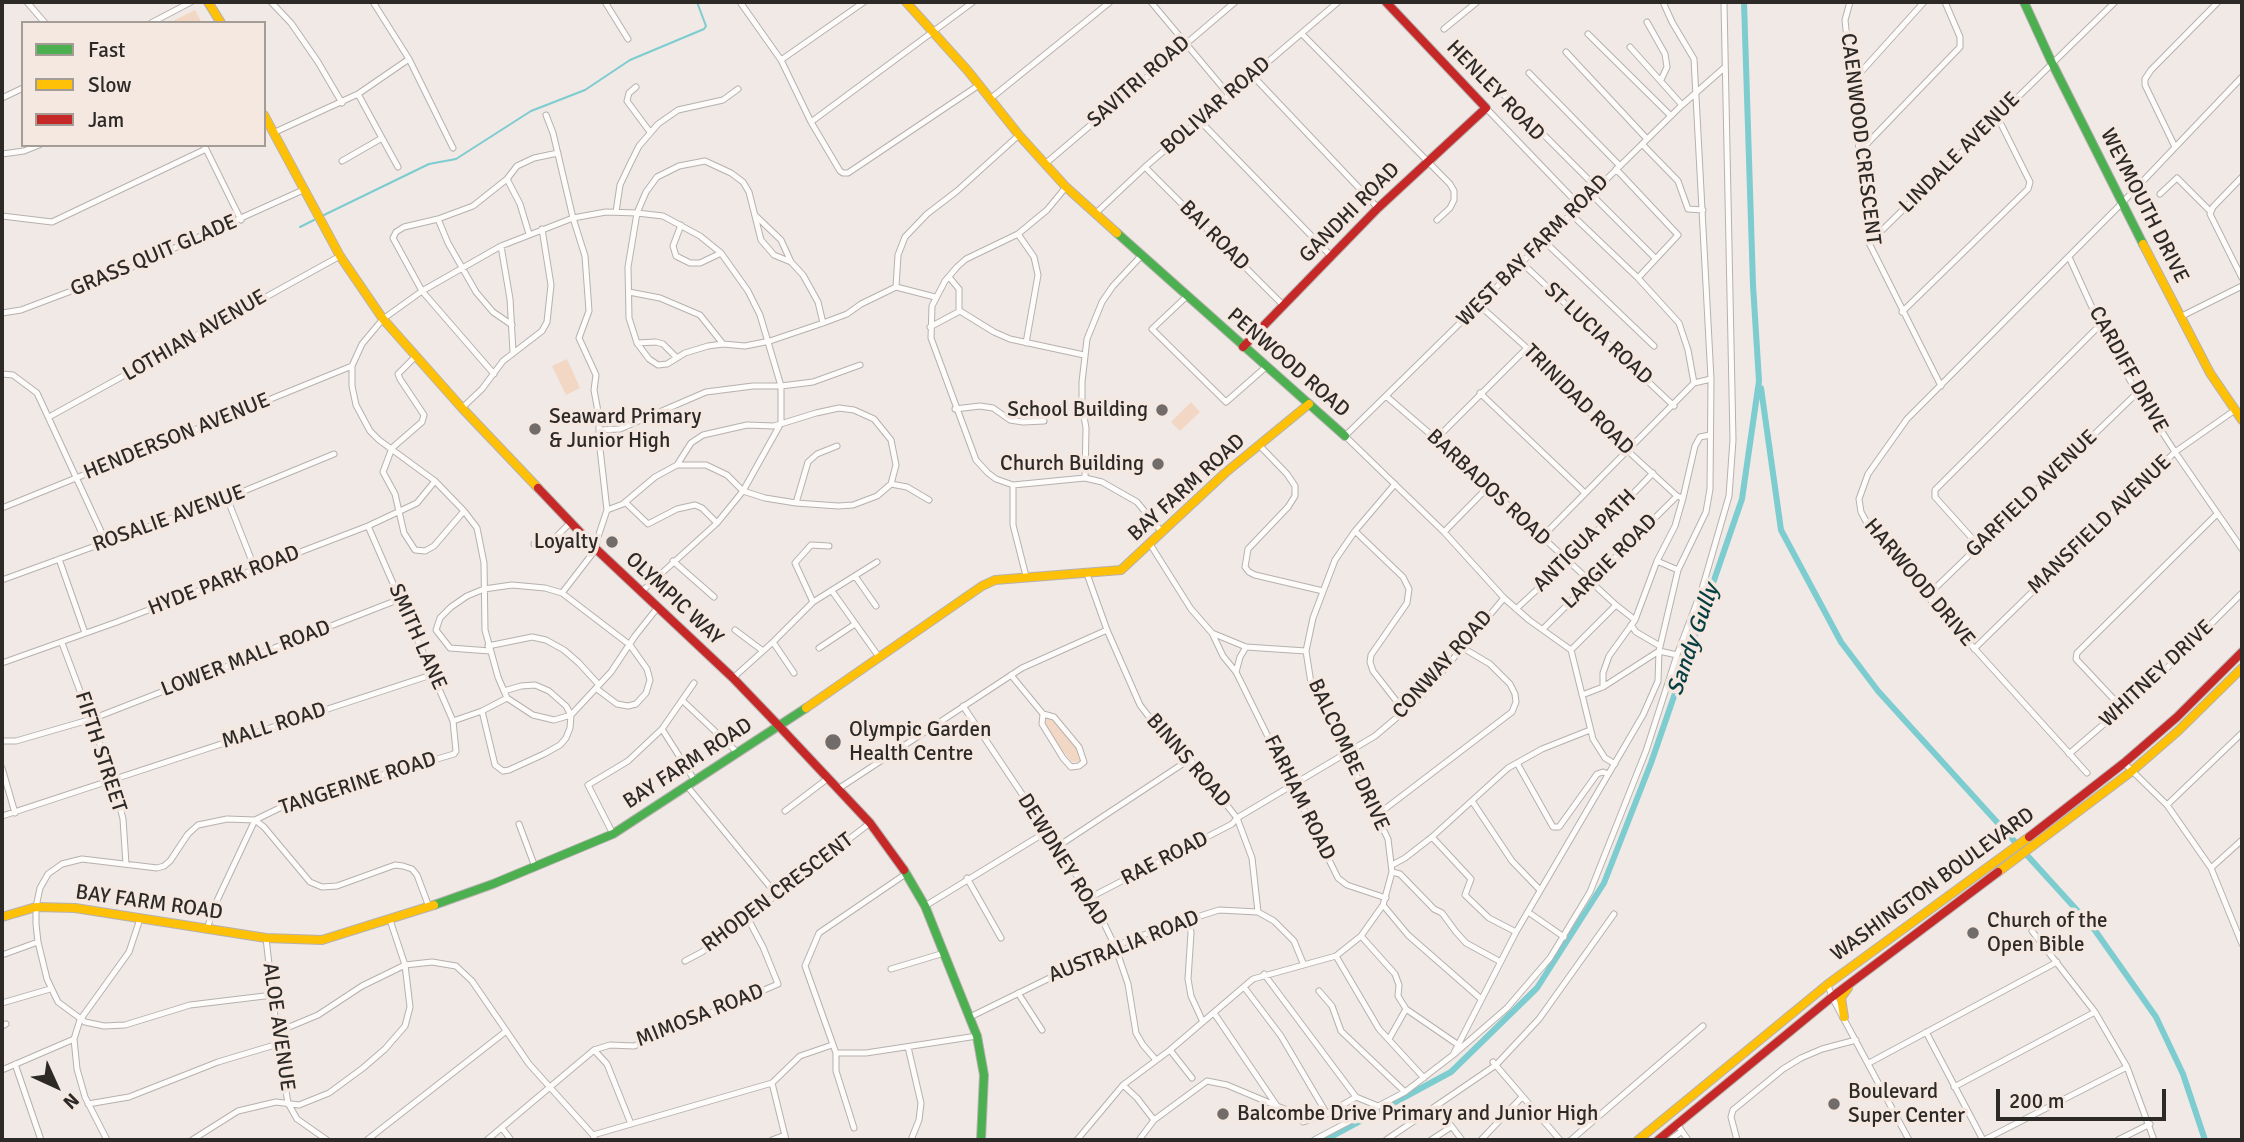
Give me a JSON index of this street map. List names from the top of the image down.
{
  "streets": {
    "main road": [
      "HENLEY ROAD",
      "WEYMOUTH DRIVE",
      "GANDHI ROAD",
      "PENWOOD ROAD",
      "BAY FARM ROAD",
      "OLYMPIC WAY",
      "WASHINGTON BOULEVARD"
    ],
    "street": [
      "SAVITRI ROAD",
      "BOLIVAR ROAD",
      "CAENWOOD CRESCENT",
      "LINDALE AVENUE",
      "BAI ROAD",
      "WEST BAY FARM ROAD",
      "GRASS QUIT GLADE",
      "ST LUCIA ROAD",
      "LOTHIAN AVENUE",
      "CARDIFF DRIVE",
      "TRINIDAD ROAD",
      "HENDERSON AVENUE",
      "BARBADOS ROAD",
      "GARFIELD AVENUE",
      "ROSALIE AVENUE",
      "MANSFIELD AVENUE",
      "ANTIGUA PATH",
      "LARGIE ROAD",
      "HYDE PARK ROAD",
      "HARWOOD DRIVE",
      "SMITH LANE",
      "LOWER MALL ROAD",
      "CONWAY ROAD",
      "WHITNEY DRIVE",
      "MALL ROAD",
      "FIFTH STREET",
      "BALCOMBE DRIVE",
      "BINNS ROAD",
      "TANGERINE ROAD",
      "FARHAM ROAD",
      "RAE ROAD",
      "DEWDNEY ROAD",
      "RHODEN CRESCENT",
      "AUSTRALIA ROAD",
      "MIMOSA ROAD",
      "ALOE AVENUE"
    ]
  },
  "crossings": [
    ["SAVITRI ROAD", "PENWOOD ROAD"],
    ["HENLEY ROAD", "GANDHI ROAD"],
    ["HENLEY ROAD", "WEST BAY FARM ROAD"],
    ["BOLIVAR ROAD", "BAI ROAD"],
    ["BOLIVAR ROAD", "PENWOOD ROAD"],
    ["CAENWOOD CRESCENT", "LINDALE AVENUE"],
    ["CAENWOOD CRESCENT", "HARWOOD DRIVE"],
    ["LINDALE AVENUE", "WEYMOUTH DRIVE"],
    ["WEYMOUTH DRIVE", "MANSFIELD AVENUE"],
    ["WEYMOUTH DRIVE", "HARWOOD DRIVE"],
    ["GANDHI ROAD", "BAI ROAD"],
    ["GANDHI ROAD", "PENWOOD ROAD"],
    ["WEST BAY FARM ROAD", "ST LUCIA ROAD"],
    ["WEST BAY FARM ROAD", "PENWOOD ROAD"],
    ["WEST BAY FARM ROAD", "TRINIDAD ROAD"],
    ["WEST BAY FARM ROAD", "BARBADOS ROAD"],
    ["GRASS QUIT GLADE", "OLYMPIC WAY"],
    ["LOTHIAN AVENUE", "OLYMPIC WAY"],
    ["PENWOOD ROAD", "BAY FARM ROAD"],
    ["PENWOOD ROAD", "ANTIGUA PATH"],
    ["PENWOOD ROAD", "LARGIE ROAD"],
    ["PENWOOD ROAD", "CONWAY ROAD"],
    ["PENWOOD ROAD", "BALCOMBE DRIVE"],
    ["CARDIFF DRIVE", "GARFIELD AVENUE"],
    ["CARDIFF DRIVE", "MANSFIELD AVENUE"],
    ["CARDIFF DRIVE", "HARWOOD DRIVE"],
    ["TRINIDAD ROAD", "ANTIGUA PATH"],
    ["TRINIDAD ROAD", "LARGIE ROAD"],
    ["BAY FARM ROAD", "OLYMPIC WAY"],
    ["BAY FARM ROAD", "BINNS ROAD"],
    ["BAY FARM ROAD", "TANGERINE ROAD"],
    ["BAY FARM ROAD", "FARHAM ROAD"],
    ["BAY FARM ROAD", "ALOE AVENUE"],
    ["BARBADOS ROAD", "ANTIGUA PATH"],
    ["BARBADOS ROAD", "LARGIE ROAD"],
    ["GARFIELD AVENUE", "HARWOOD DRIVE"],
    ["MANSFIELD AVENUE", "HARWOOD DRIVE"],
    ["HYDE PARK ROAD", "SMITH LANE"],
    ["HYDE PARK ROAD", "FIFTH STREET"],
    ["HARWOOD DRIVE", "WHITNEY DRIVE"],
    ["OLYMPIC WAY", "RHODEN CRESCENT"],
    ["OLYMPIC WAY", "AUSTRALIA ROAD"],
    ["SMITH LANE", "LOWER MALL ROAD"],
    ["SMITH LANE", "MALL ROAD"],
    ["SMITH LANE", "TANGERINE ROAD"],
    ["LOWER MALL ROAD", "FIFTH STREET"],
    ["CONWAY ROAD", "BALCOMBE DRIVE"],
    ["CONWAY ROAD", "BINNS ROAD"],
    ["CONWAY ROAD", "FARHAM ROAD"],
    ["CONWAY ROAD", "RAE ROAD"],
    ["MALL ROAD", "FIFTH STREET"],
    ["BALCOMBE DRIVE", "FARHAM ROAD"],
    ["BALCOMBE DRIVE", "DEWDNEY ROAD"],
    ["BINNS ROAD", "RAE ROAD"],
    ["BINNS ROAD", "AUSTRALIA ROAD"],
    ["RAE ROAD", "DEWDNEY ROAD"],
    ["DEWDNEY ROAD", "AUSTRALIA ROAD"],
    ["RHODEN CRESCENT", "MIMOSA ROAD"]
  ],
  "water": ["Sandy Gully"],
  "places": [
    "School Building",
    "Seaward Primary & Junior High",
    "Church Building",
    "Loyalty",
    "Olympic Garden Health Centre",
    "Church of the Open Bible",
    "Boulevard Super Center",
    "Balcombe Drive Primary and Junior High"
  ],
  "legend": ["Fast", "Slow", "Jam"],
  "scale_bar": "200 m",
  "north": "bottom right"
}
